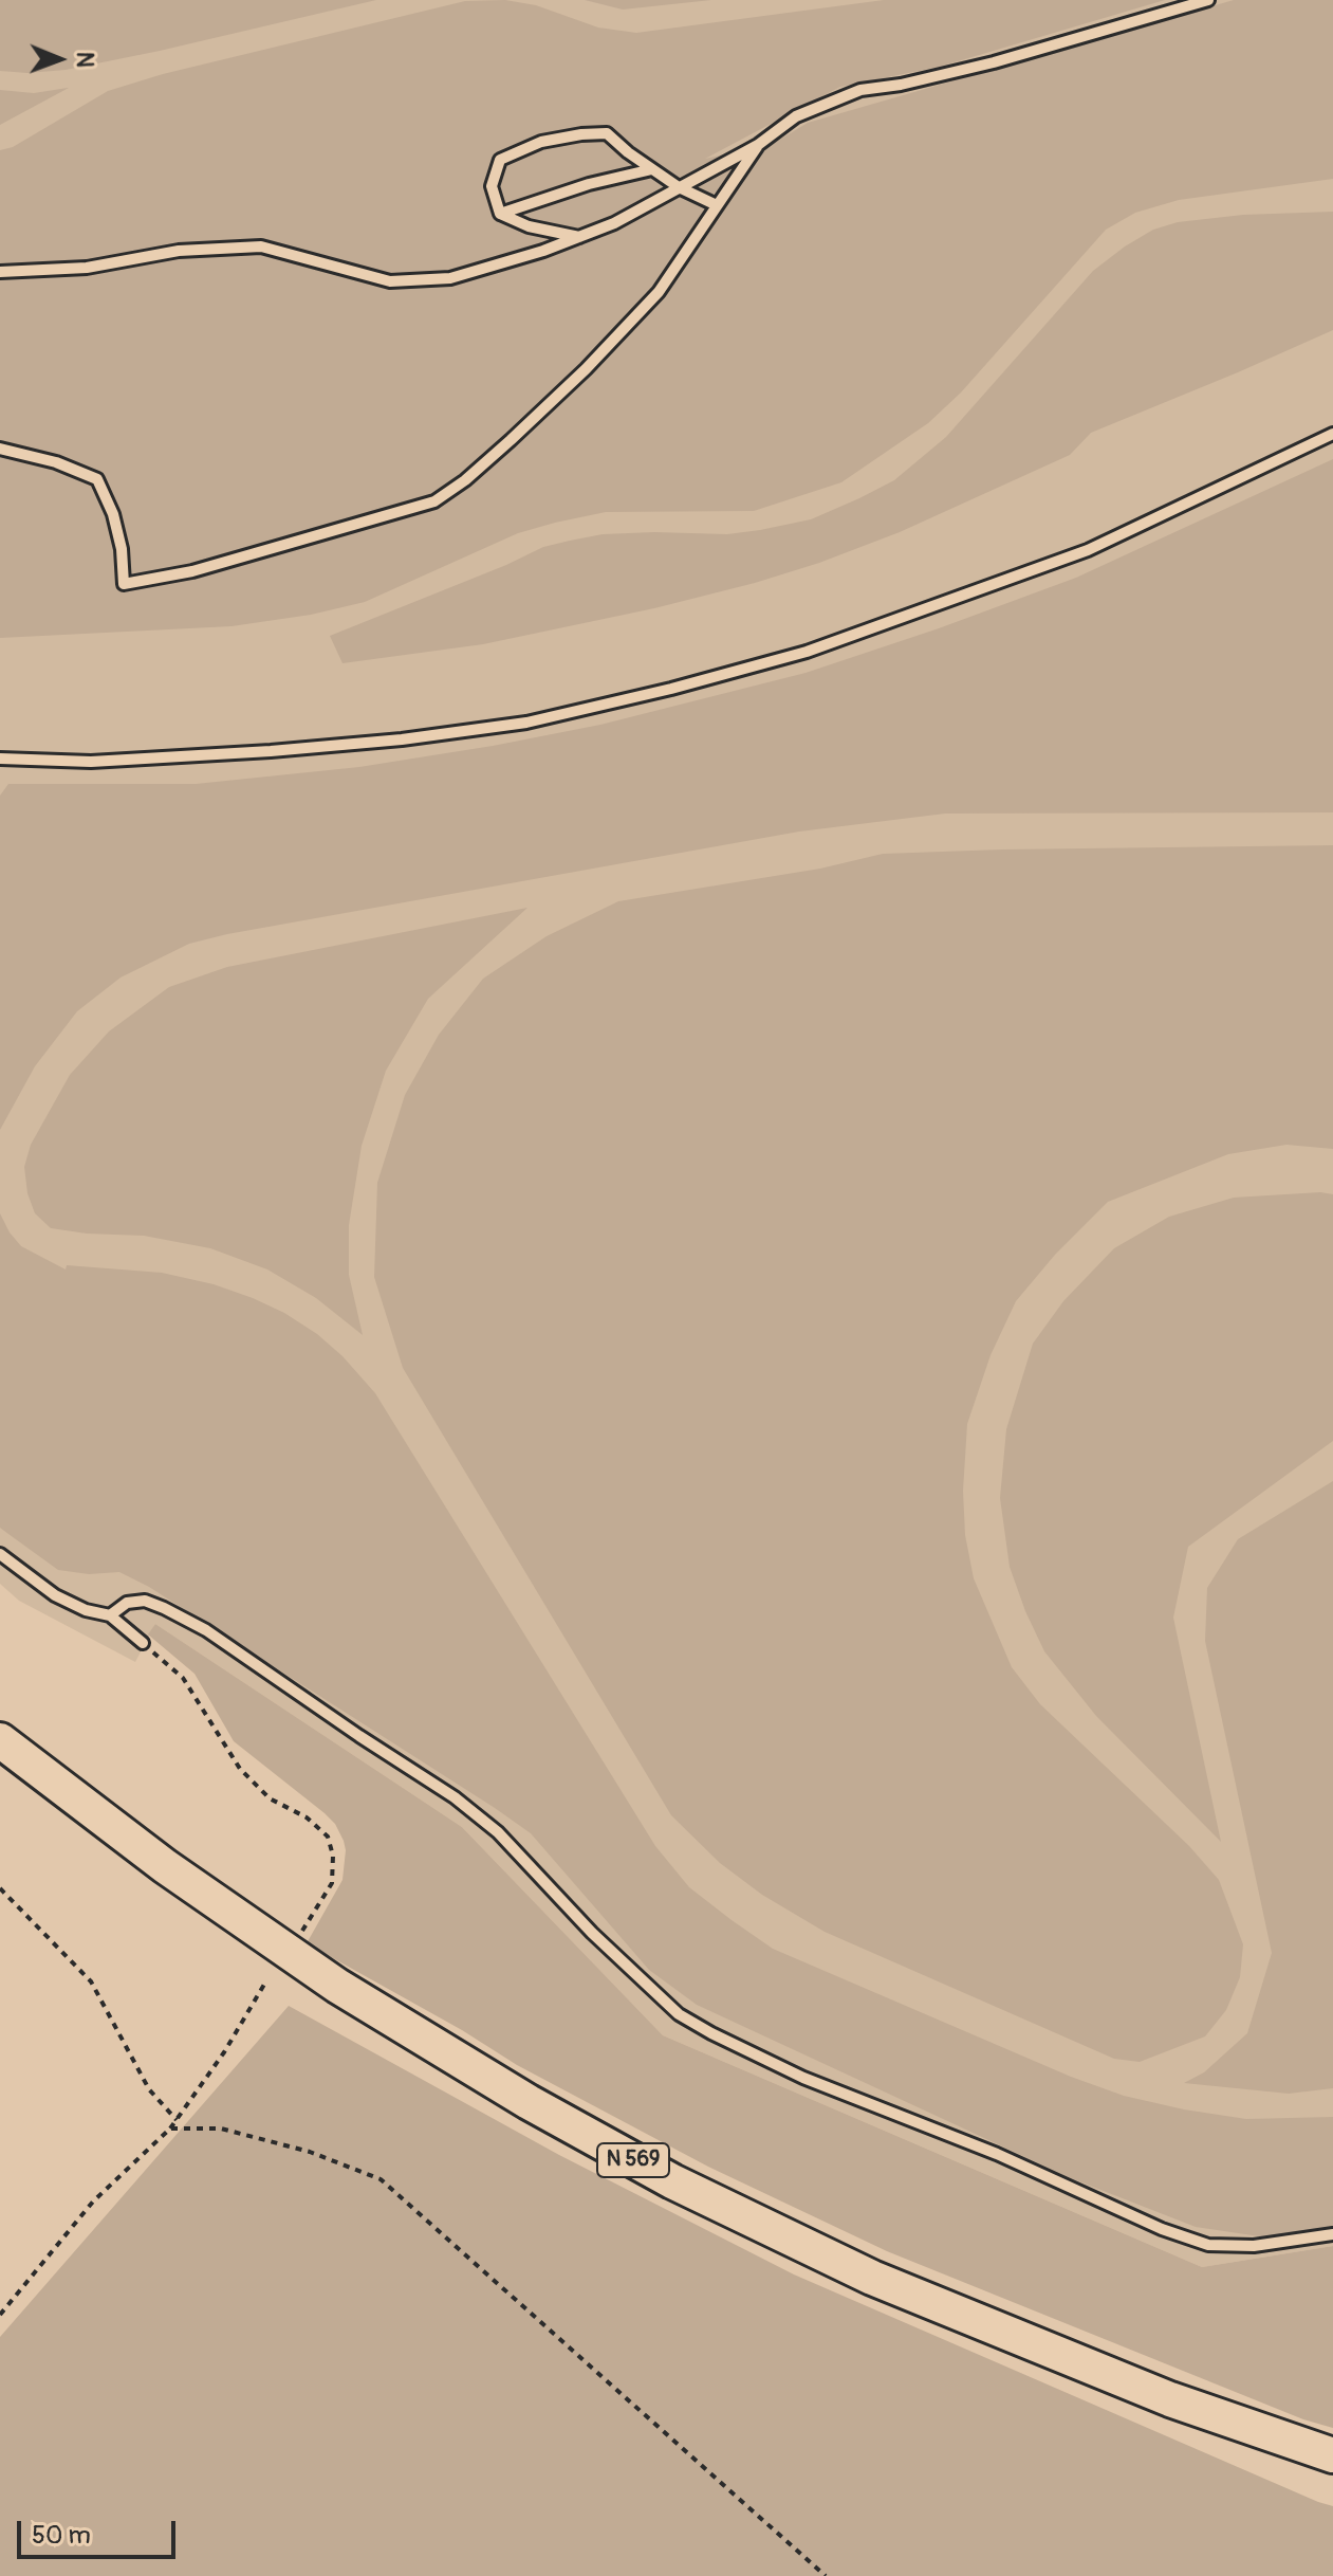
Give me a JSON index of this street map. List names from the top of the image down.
{
  "streets": {
    "main road": ["N 569"]
  },
  "scale_bar": "50 m",
  "north": "right"
}
